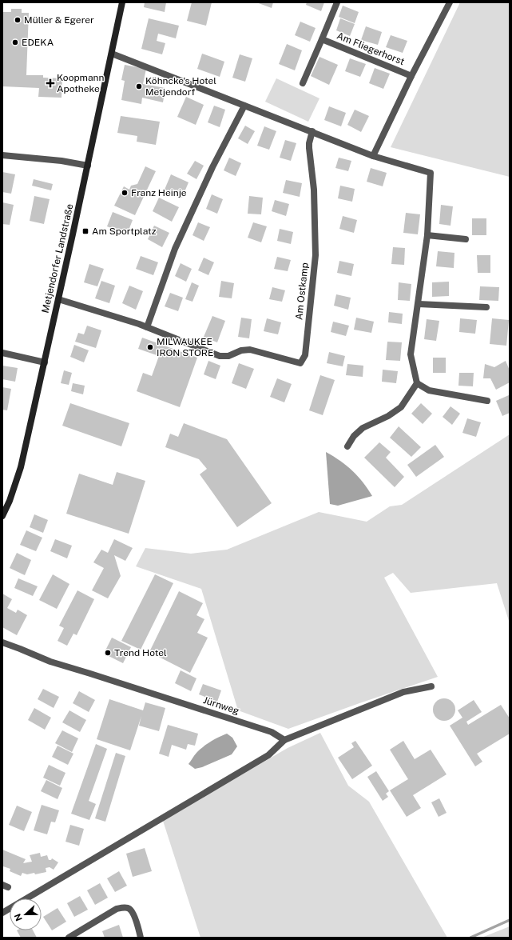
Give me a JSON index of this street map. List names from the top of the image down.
{
  "streets": {
    "main road": ["Metjendorfer Landstraße"],
    "street": ["Am Fliegerhorst", "Am Ostkamp", "Jürnweg"]
  },
  "crossings": [
    ["Metjendorfer Landstraße", "Am Ostkamp"]
  ],
  "places": {
    "other": [
      "Müller & Egerer",
      "EDEKA",
      "Köhncke's Hotel Metjendorf",
      "Franz Heinje",
      "MILWAUKEE IRON STORE",
      "Trend Hotel"
    ],
    "health": ["Koopmann Apotheke"],
    "transit": ["Am Sportplatz"]
  },
  "north": "left"
}
